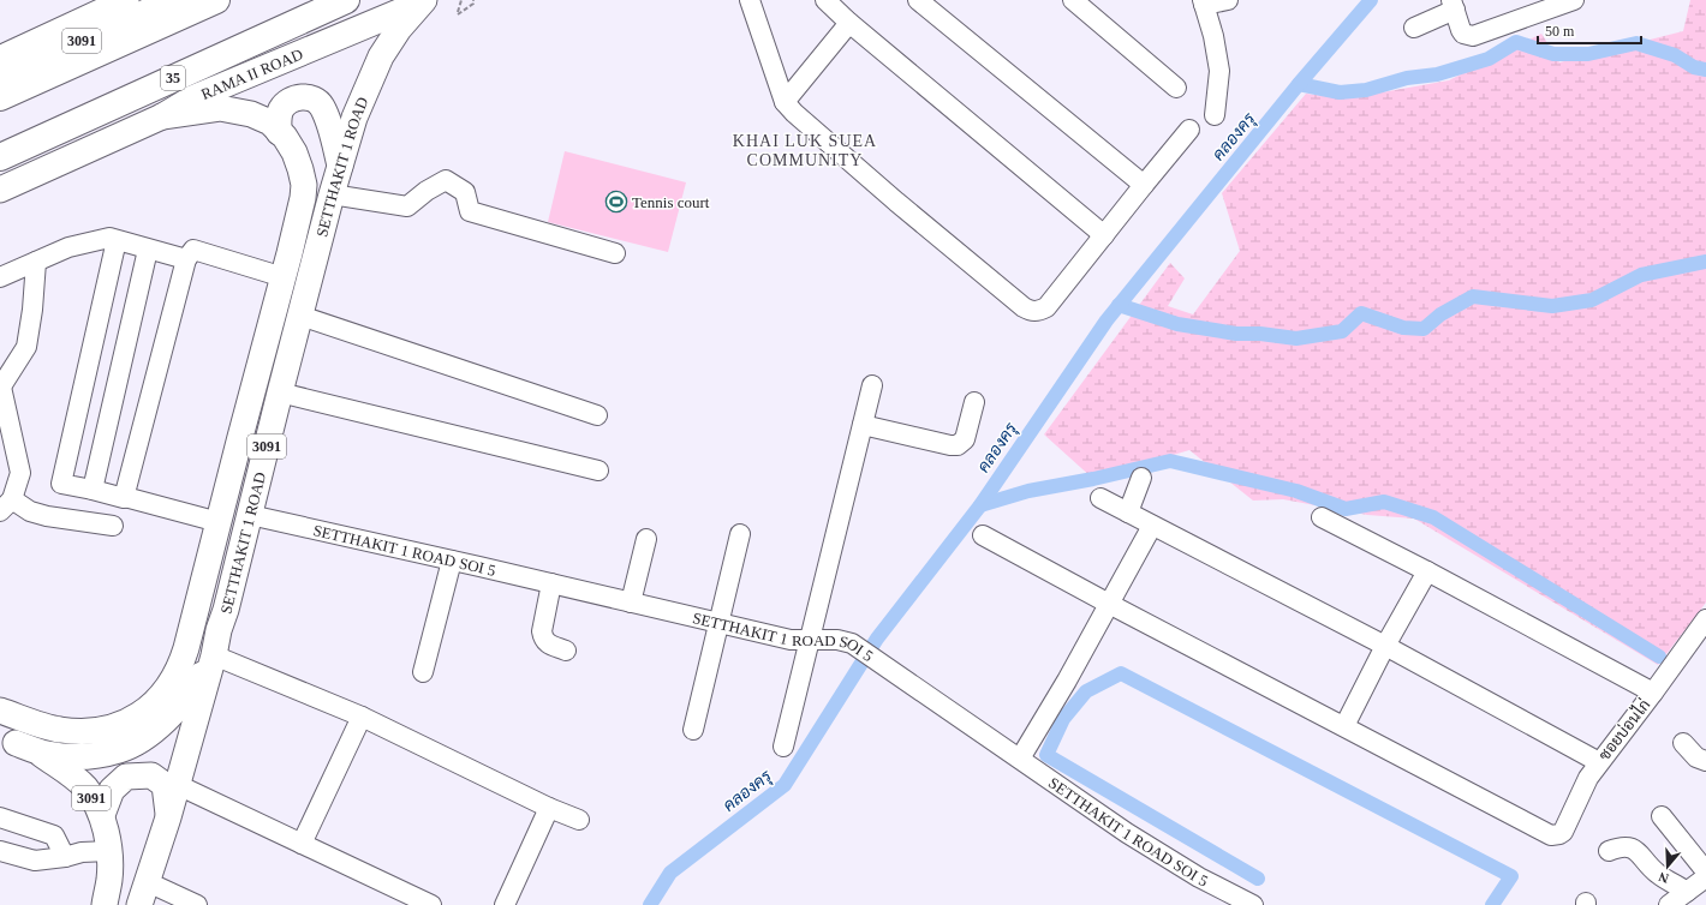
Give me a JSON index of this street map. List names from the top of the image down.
{
  "streets": {
    "highway": ["RAMA II ROAD", "35"],
    "main road": ["3091", "SETTHAKIT 1 ROAD"],
    "street": ["SETTHAKIT 1 ROAD SOI 5", "ซอยบ่อนไก่"]
  },
  "crossings": [
    ["RAMA II ROAD", "SETTHAKIT 1 ROAD"],
    ["SETTHAKIT 1 ROAD", "SETTHAKIT 1 ROAD SOI 5"]
  ],
  "districts": ["KHAI LUK SUEA COMMUNITY"],
  "water": ["คลองครุ"],
  "places": {
    "sports": ["Tennis court"]
  },
  "scale_bar": "50 m",
  "north": "bottom"
}
